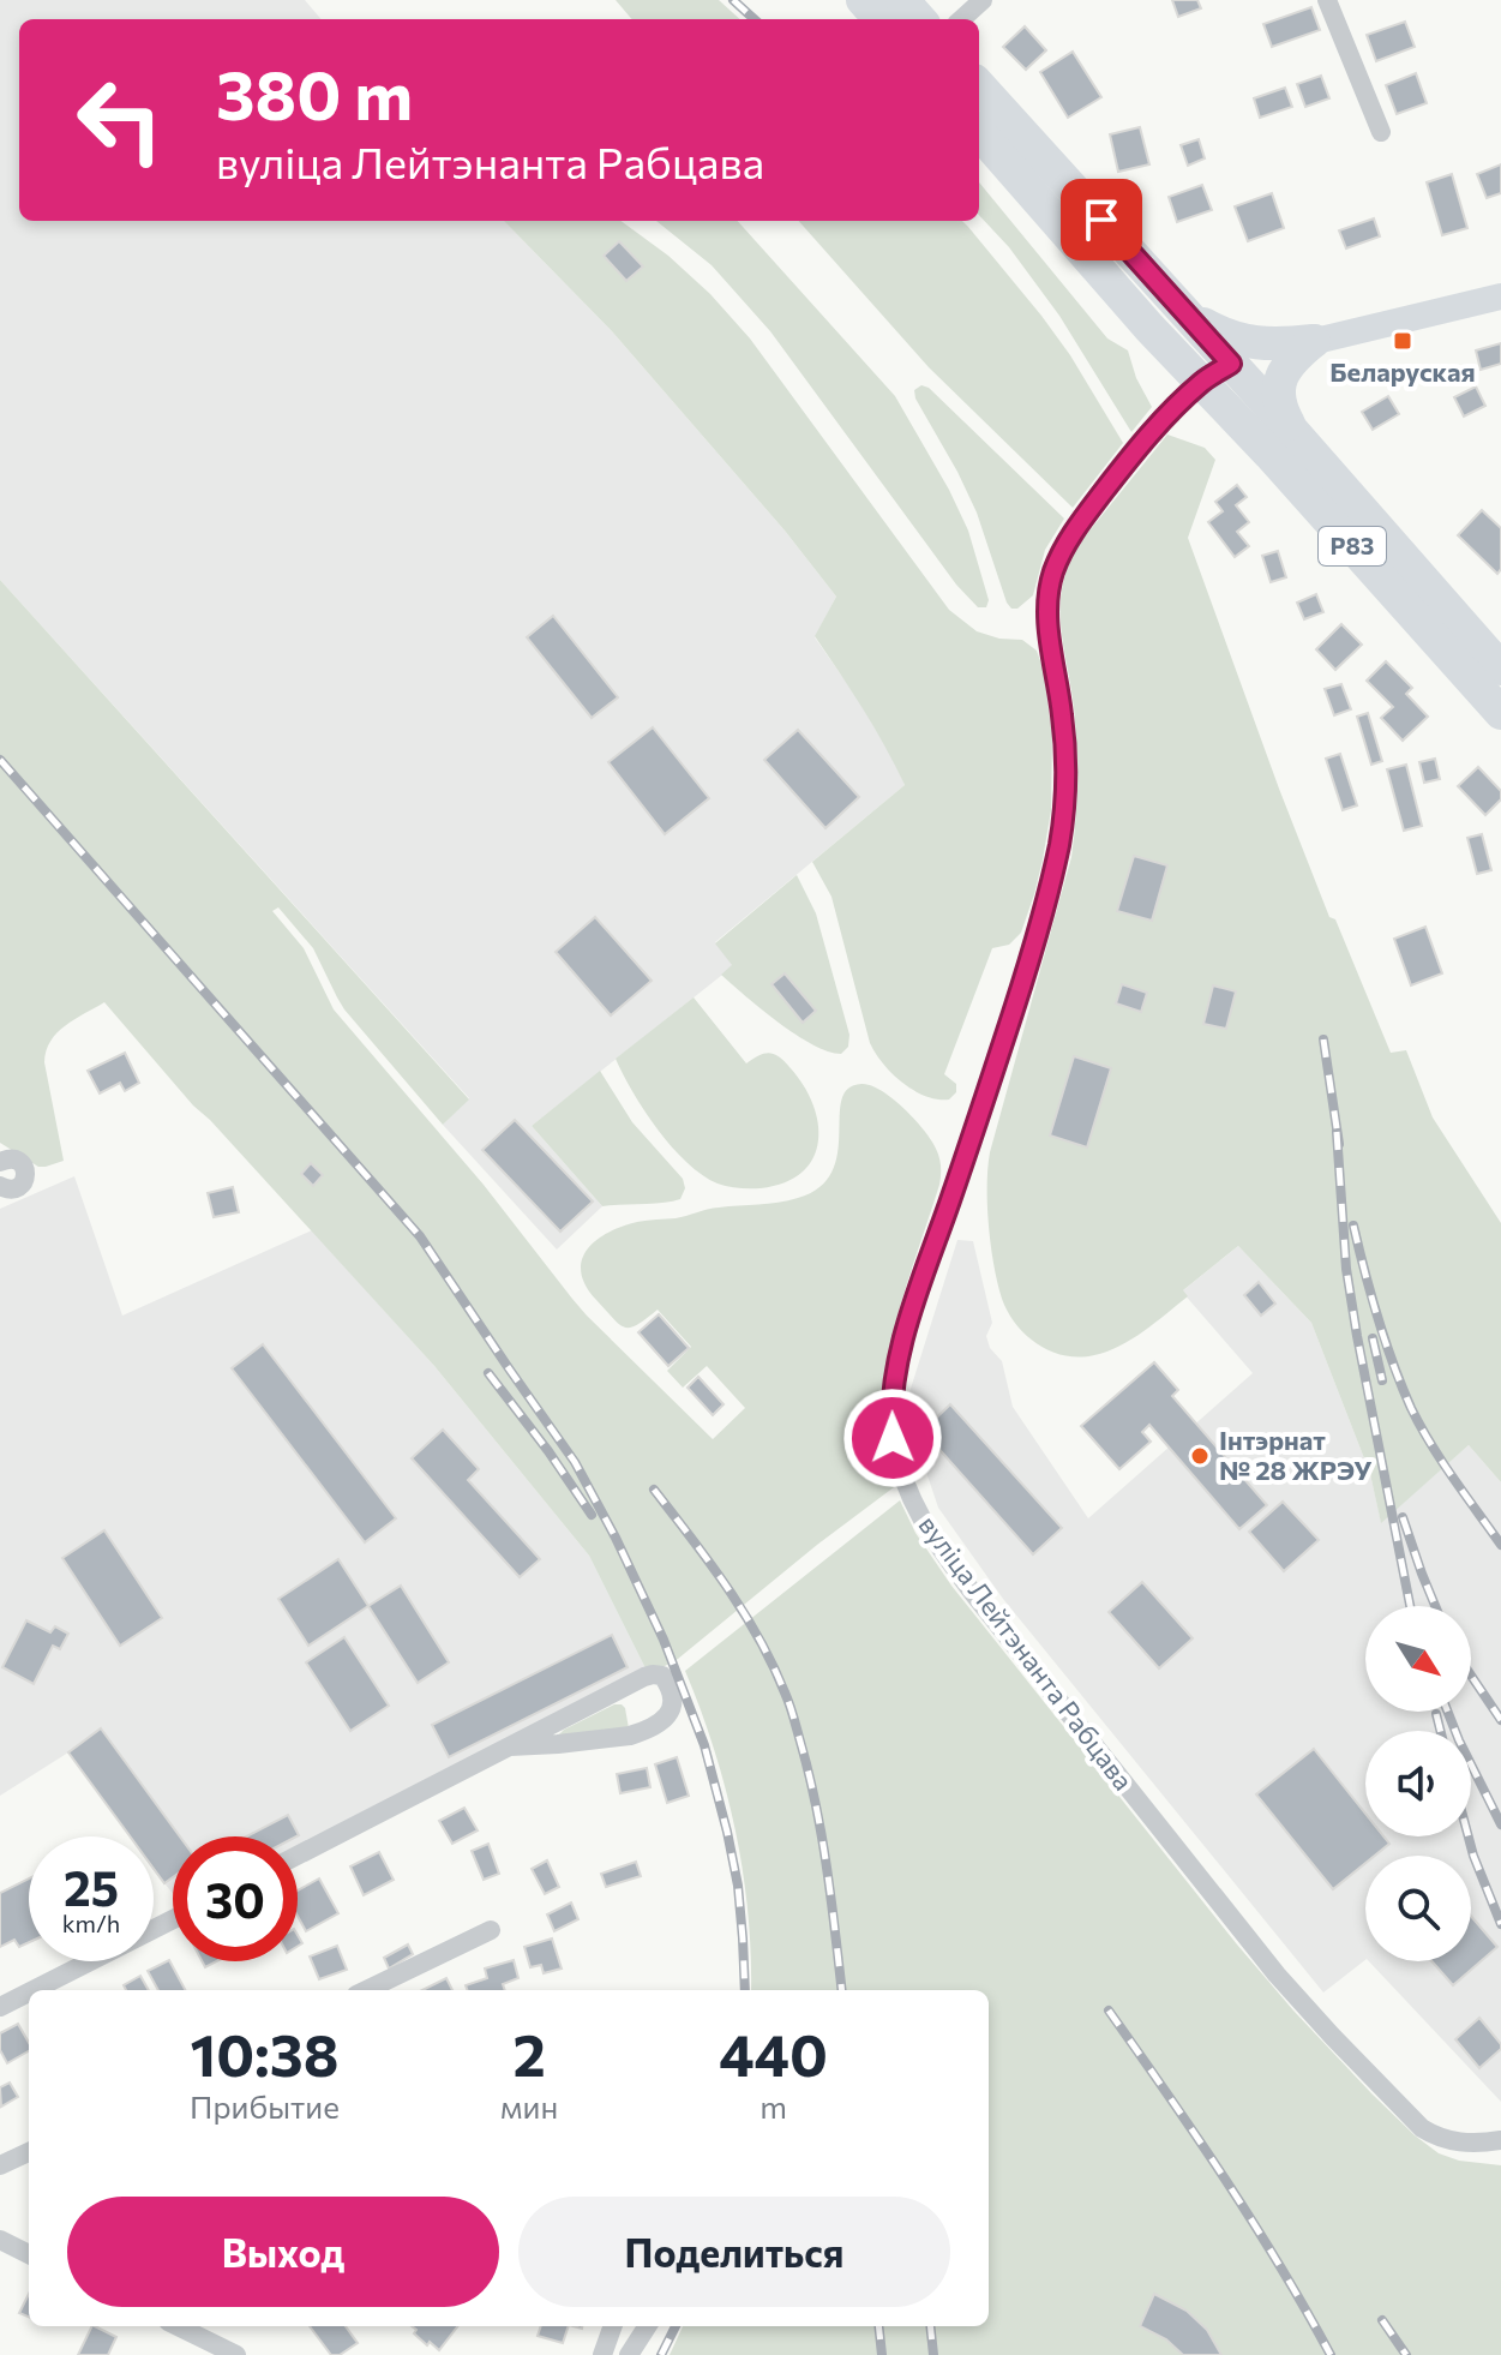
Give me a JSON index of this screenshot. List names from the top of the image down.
{
  "streets": {
    "highway": ["Р83"],
    "street": ["вуліца Лейтэнанта Рабцава"]
  },
  "crossings": [
    ["Р83", "вуліца Лейтэнанта Рабцава"]
  ],
  "places": {
    "transit": ["Беларуская"],
    "other": ["Інтэрнат № 28 ЖРЭУ"]
  },
  "north": "bottom right",
  "page": {
    "turn": ["380 m", "вуліца Лейтэнанта Рабцава"],
    "speed": "25 km/h",
    "limit": "30",
    "eta": [
      "10:38",
      "Прибытие",
      "2",
      "мин",
      "440",
      "m"
    ],
    "buttons": ["Выход", "Поделиться"]
  }
}
